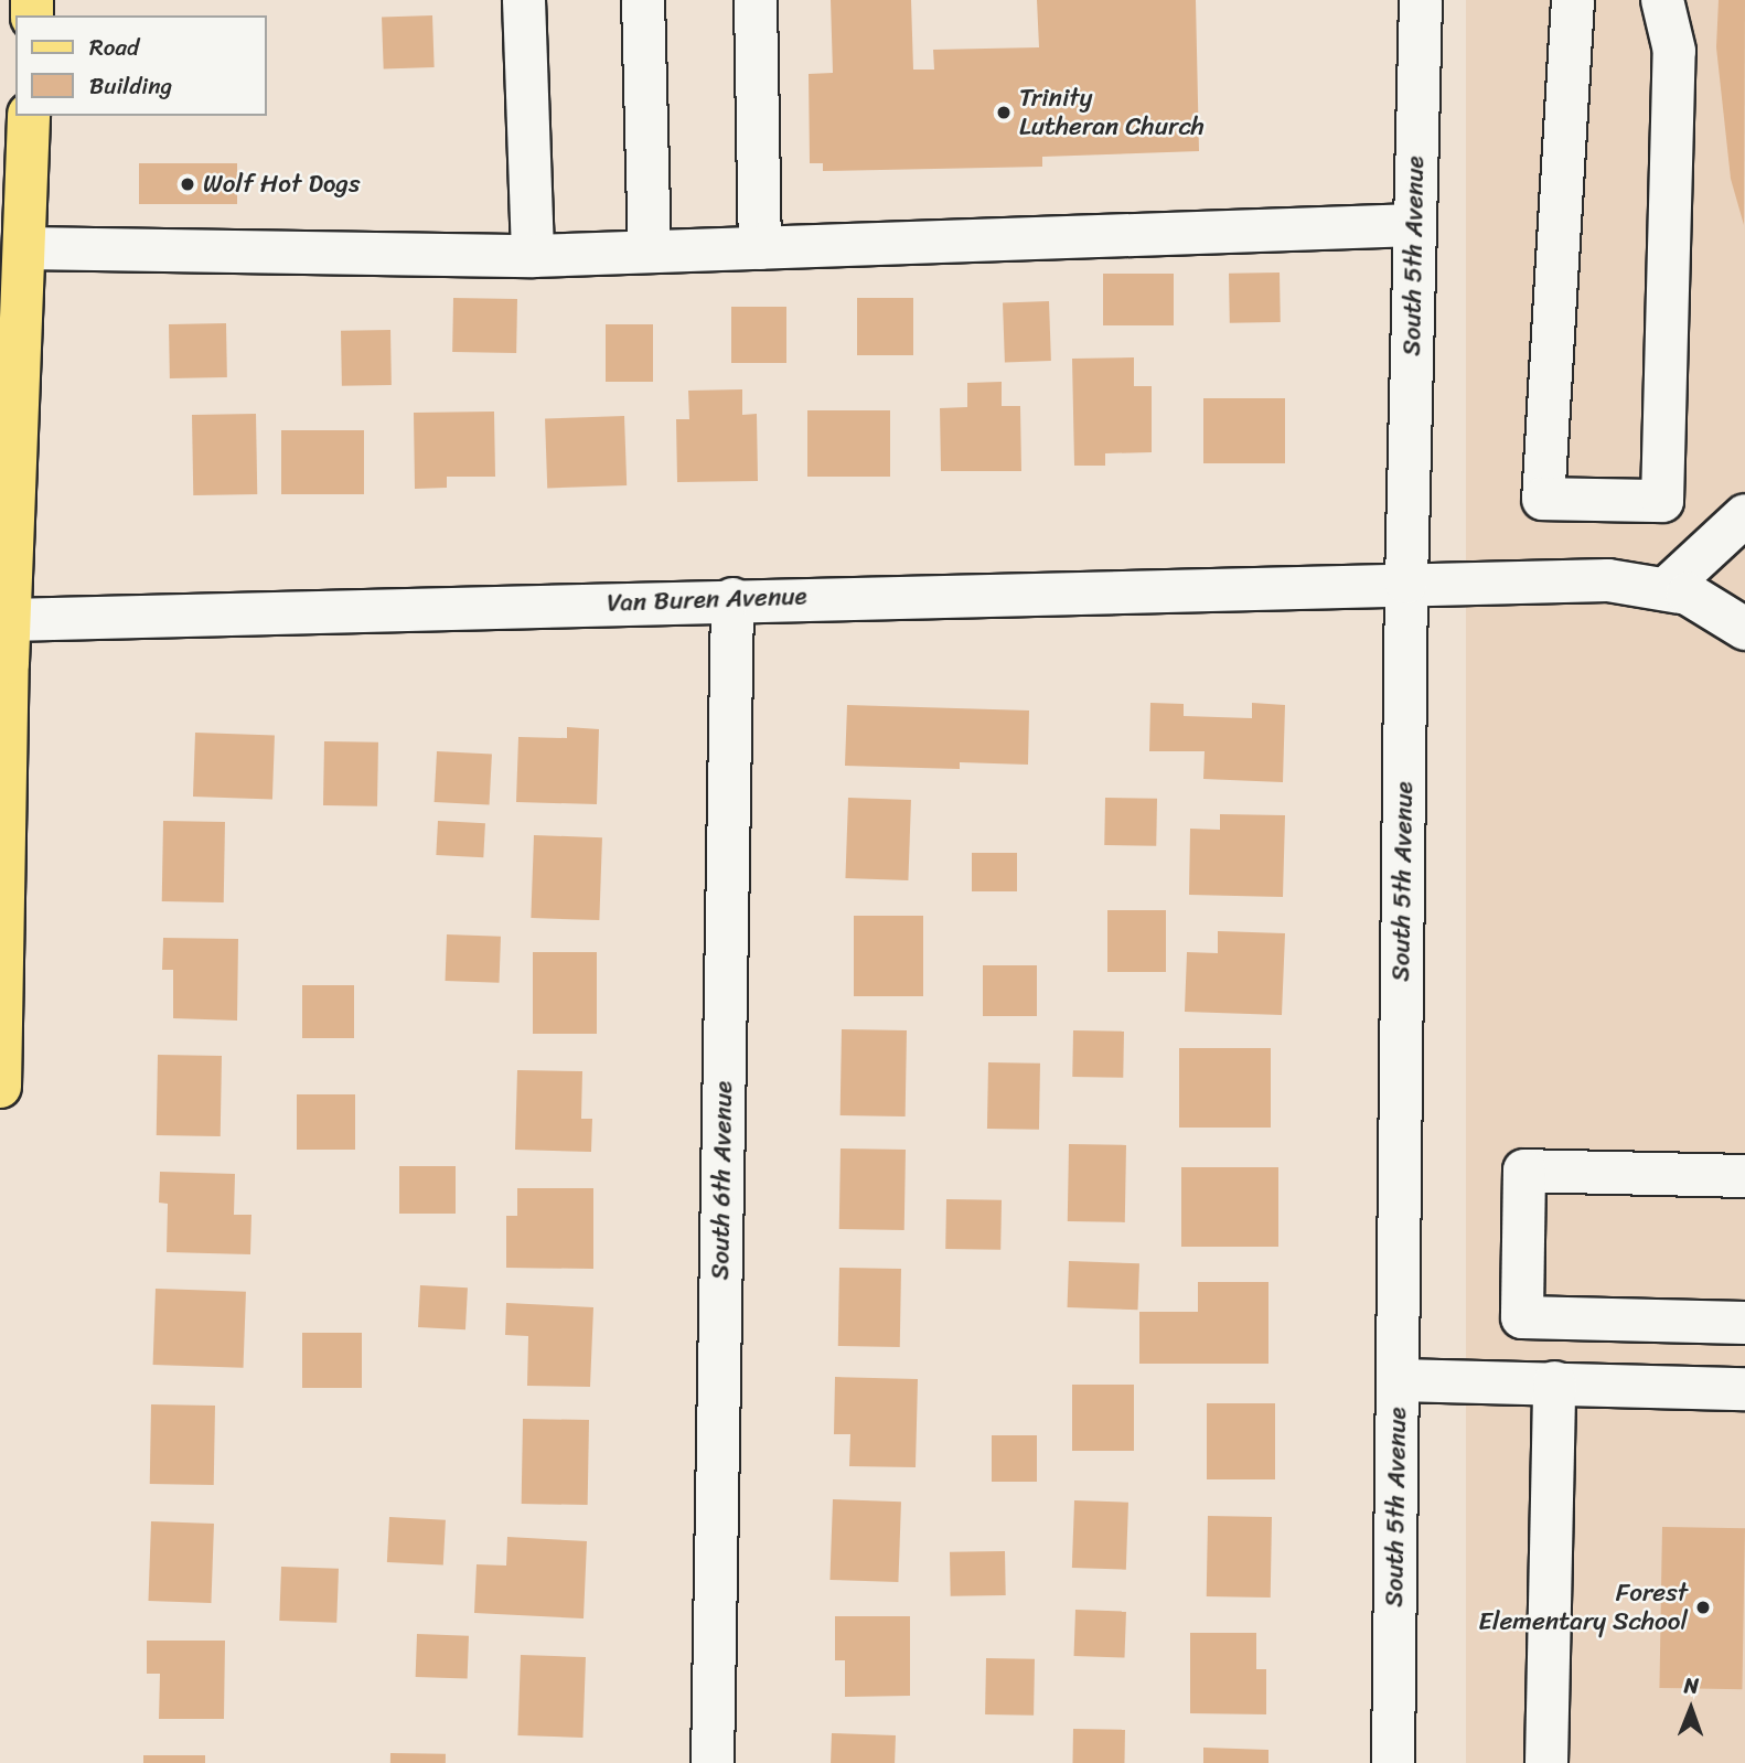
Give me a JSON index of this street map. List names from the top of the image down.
{
  "streets": {
    "street": ["South 5th Avenue", "Van Buren Avenue", "South 6th Avenue"]
  },
  "crossings": [
    ["South 5th Avenue", "Van Buren Avenue"],
    ["Van Buren Avenue", "South 6th Avenue"]
  ],
  "places": ["Trinity Lutheran Church", "Wolf Hot Dogs", "Forest Elementary School"],
  "legend": ["Road", "Building"],
  "north": "top"
}
